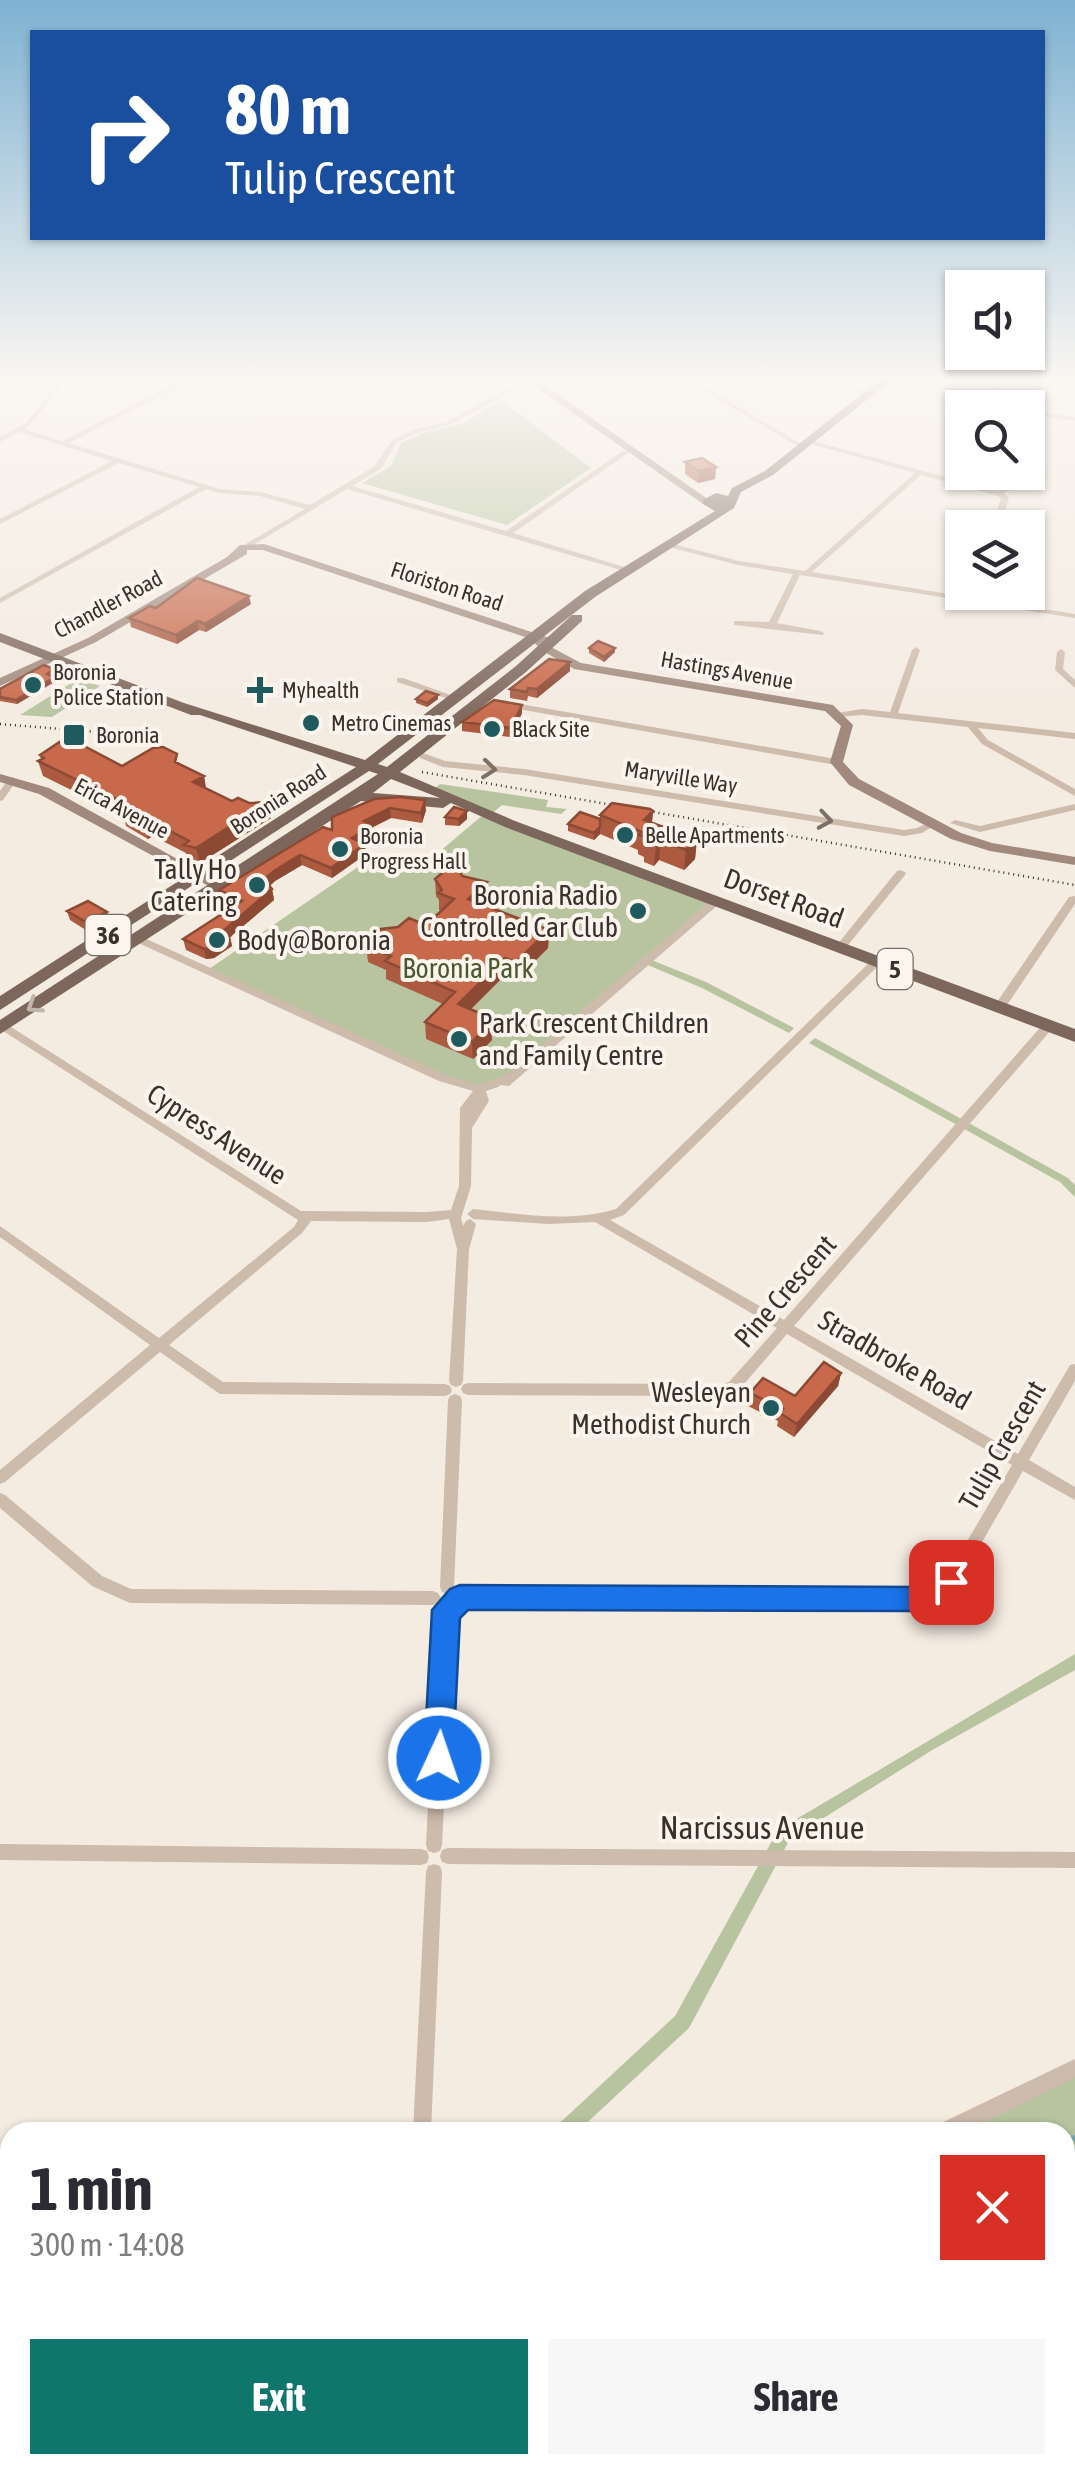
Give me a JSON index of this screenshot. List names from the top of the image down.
{
  "streets": {
    "main road": [
      "Floriston Road",
      "Chandler Road",
      "Hastings Avenue",
      "Boronia Road",
      "Erica Avenue",
      "Dorset Road",
      "36",
      "5"
    ],
    "street": [
      "Maryville Way",
      "Cypress Avenue",
      "Pine Crescent",
      "Stradbroke Road",
      "Tulip Crescent",
      "Narcissus Avenue"
    ]
  },
  "crossings": [
    ["Floriston Road", "Chandler Road"],
    ["Floriston Road", "Boronia Road"],
    ["Chandler Road", "Dorset Road"],
    ["Hastings Avenue", "Boronia Road"],
    ["Maryville Way", "Boronia Road"],
    ["Boronia Road", "Erica Avenue"],
    ["Boronia Road", "Dorset Road"],
    ["Boronia Road", "Cypress Avenue"],
    ["Dorset Road", "Pine Crescent"],
    ["Cypress Avenue", "Stradbroke Road"],
    ["Pine Crescent", "Stradbroke Road"],
    ["Stradbroke Road", "Tulip Crescent"]
  ],
  "parks": ["Boronia Park"],
  "places": {
    "other": [
      "Boronia Police Station",
      "Metro Cinemas",
      "Black Site",
      "Belle Apartments",
      "Boronia Progress Hall",
      "Tally Ho Catering",
      "Boronia Radio Controlled Car Club",
      "Body@Boronia",
      "Park Crescent Children and Family Centre",
      "Wesleyan Methodist Church"
    ],
    "health": ["Myhealth"],
    "transit": ["Boronia"]
  },
  "page": {
    "turn": ["80 m", "Tulip Crescent"],
    "heading": ["1 min", "300 m · 14:08"],
    "buttons": ["Exit", "Share"]
  }
}
